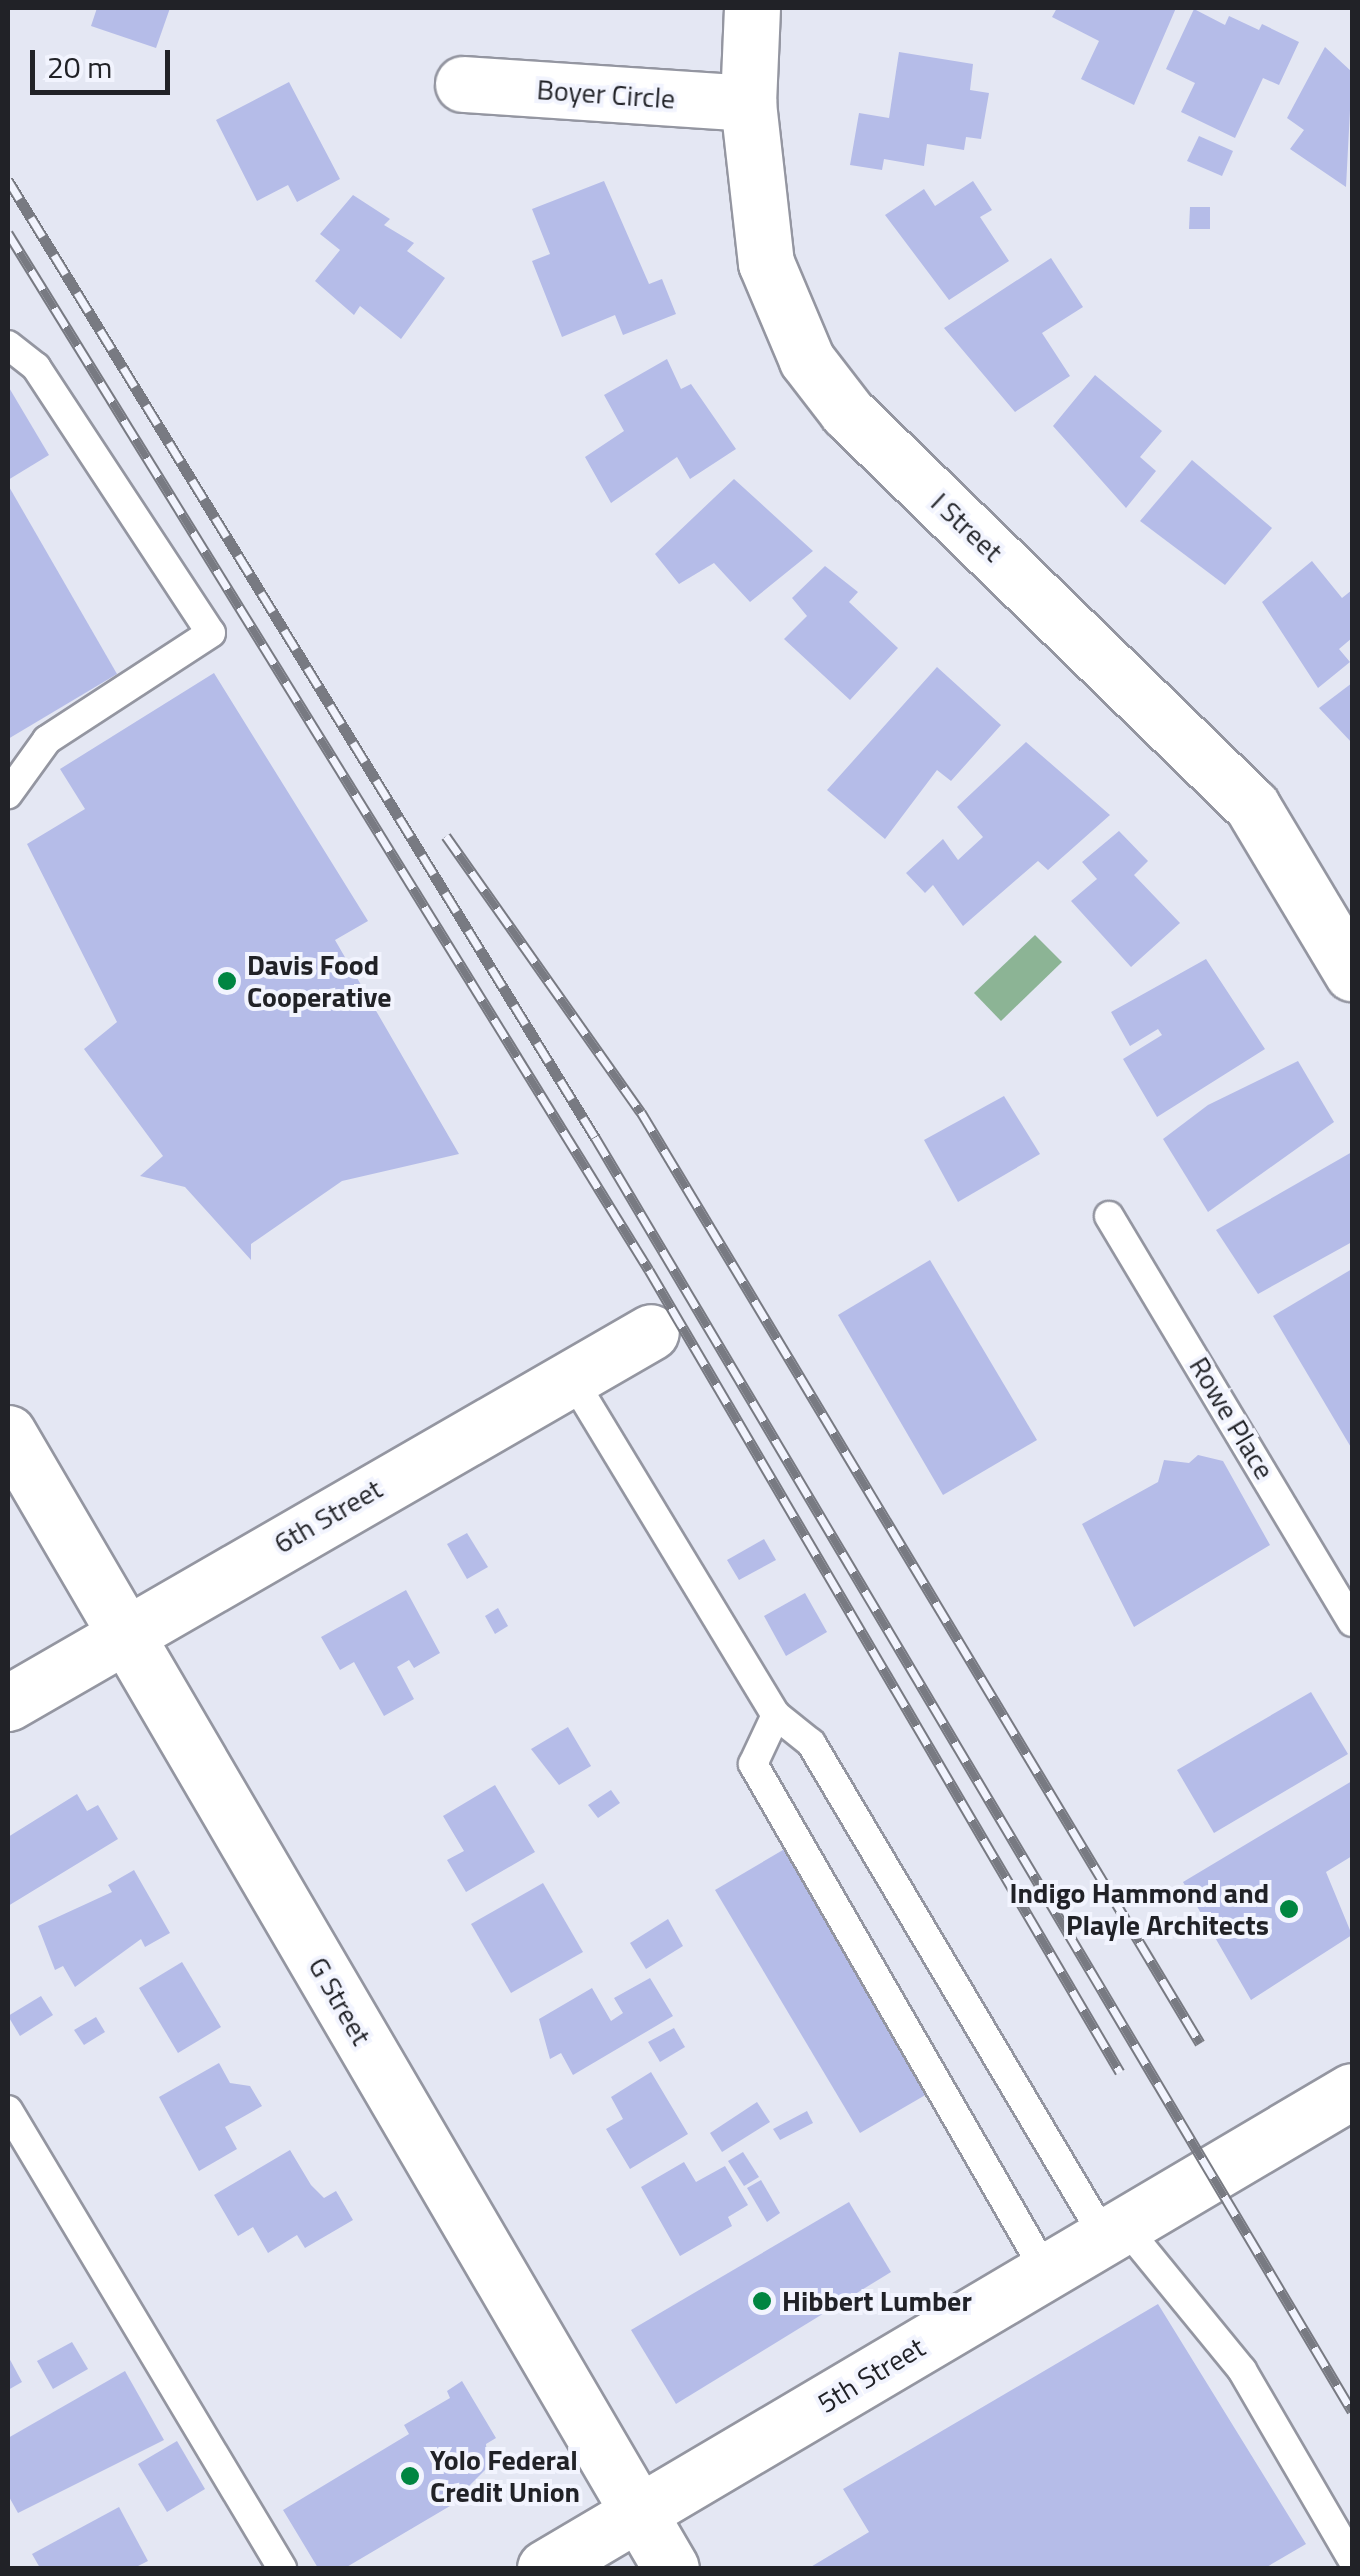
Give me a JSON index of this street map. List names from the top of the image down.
{
  "streets": {
    "street": [
      "Boyer Circle",
      "I Street",
      "6th Street",
      "G Street",
      "5th Street"
    ],
    "lane": ["Rowe Place"]
  },
  "crossings": [
    ["Boyer Circle", "I Street"],
    ["6th Street", "G Street"],
    ["G Street", "5th Street"]
  ],
  "places": [
    "Davis Food Cooperative",
    "Indigo Hammond and Playle Architects",
    "Hibbert Lumber",
    "Yolo Federal Credit Union"
  ],
  "scale_bar": "20 m"
}
